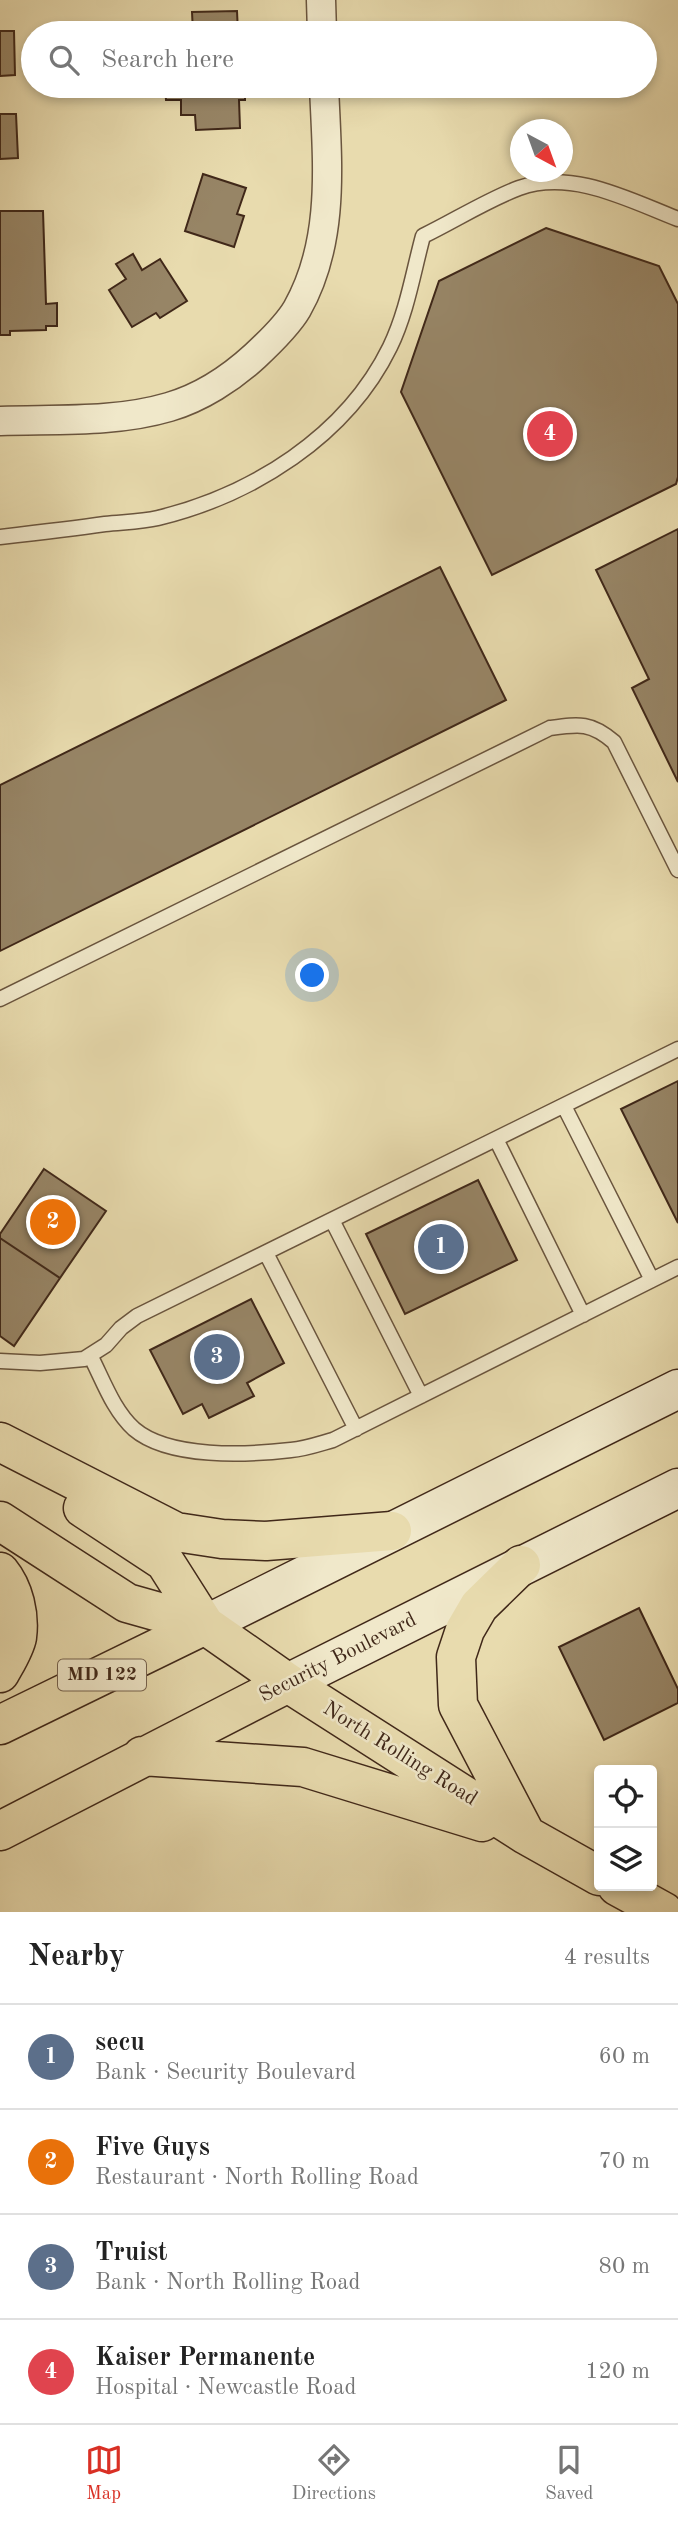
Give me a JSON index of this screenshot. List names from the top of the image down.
{
  "streets": {
    "main road": ["Security Boulevard", "MD 122", "North Rolling Road"]
  },
  "crossings": [
    ["Security Boulevard", "North Rolling Road"],
    ["MD 122", "North Rolling Road"]
  ],
  "north": "bottom right",
  "page": {
    "search": "Search here",
    "pins": [
      "4",
      "2",
      "1",
      "3"
    ],
    "heading": ["Nearby", "4 results"],
    "list": [
      {
        "mark": "1",
        "name": "secu",
        "note": "Bank · Security Boulevard",
        "value": "60 m"
      },
      {
        "mark": "2",
        "name": "Five Guys",
        "note": "Restaurant · North Rolling Road",
        "value": "70 m"
      },
      {
        "mark": "3",
        "name": "Truist",
        "note": "Bank · North Rolling Road",
        "value": "80 m"
      },
      {
        "mark": "4",
        "name": "Kaiser Permanente",
        "note": "Hospital · Newcastle Road",
        "value": "120 m"
      }
    ],
    "nav": ["Map", "Directions", "Saved"]
  }
}
